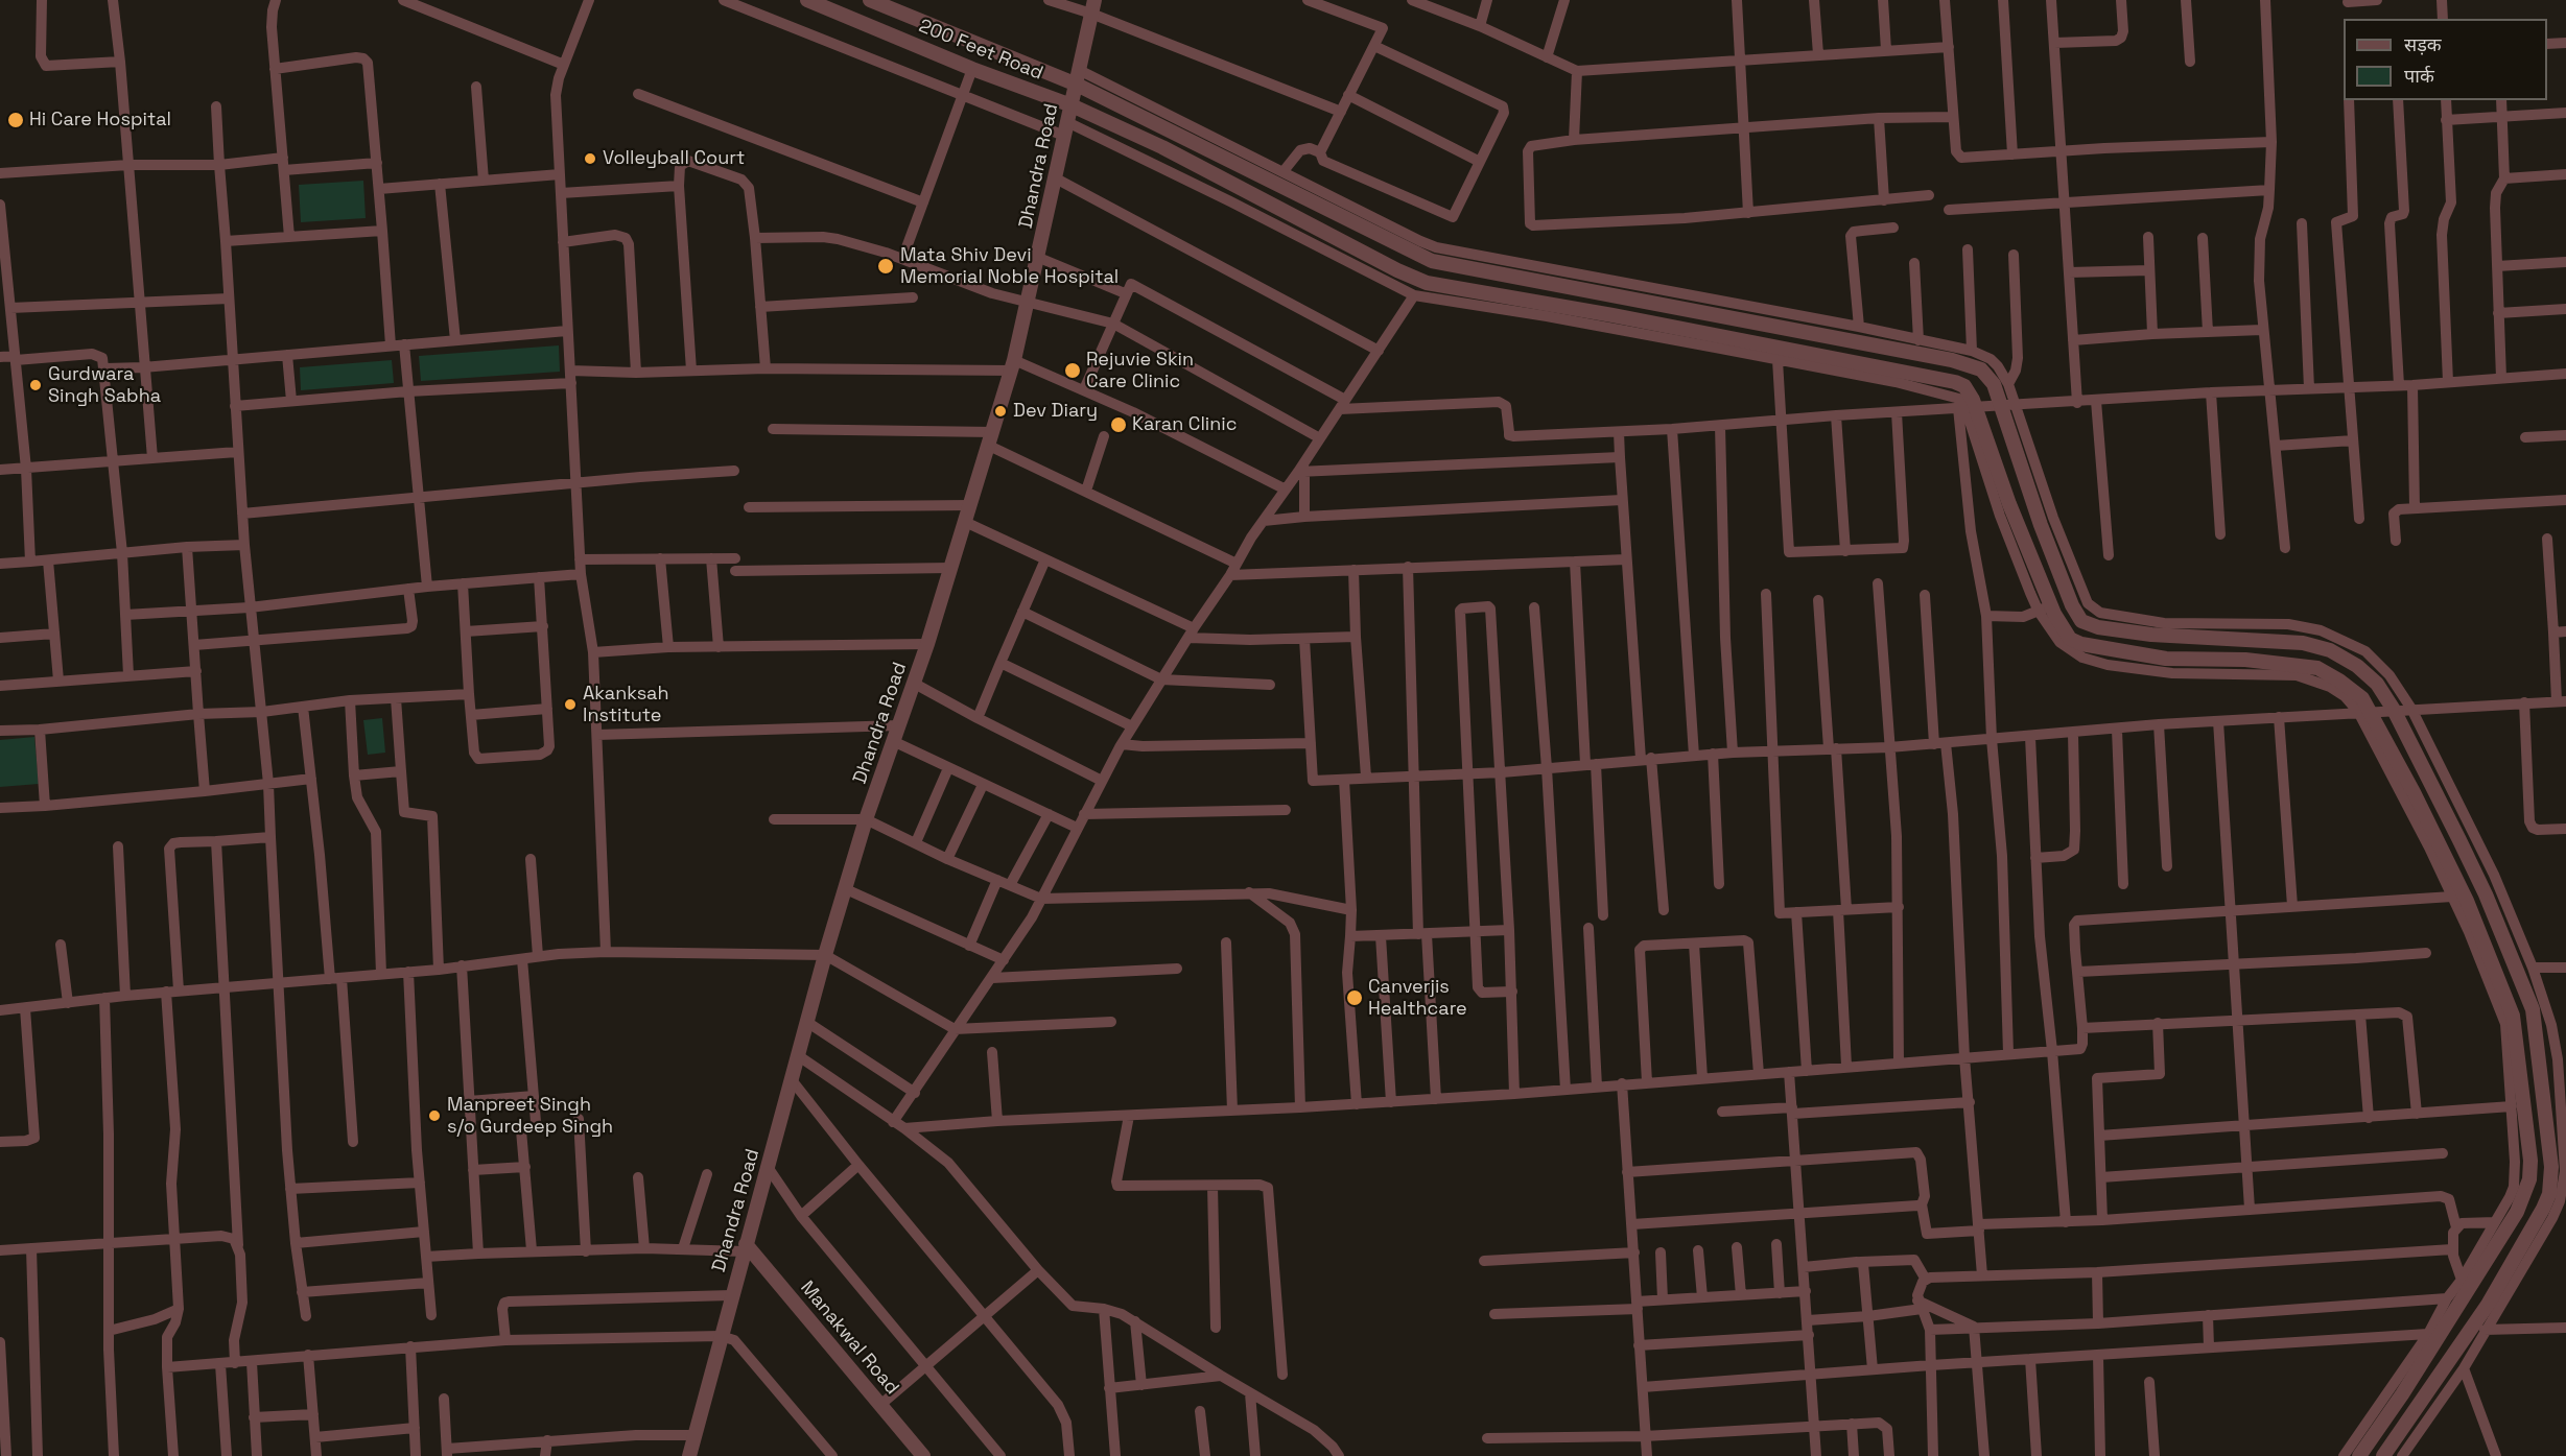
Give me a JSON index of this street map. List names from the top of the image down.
{
  "streets": {
    "street": ["200 Feet Road", "Dhandra Road", "Manakwal Road"]
  },
  "crossings": [
    ["200 Feet Road", "Dhandra Road"],
    ["Dhandra Road", "Manakwal Road"]
  ],
  "places": [
    "Hi Care Hospital",
    "Volleyball Court",
    "Mata Shiv Devi Memorial Noble Hospital",
    "Rejuvie Skin Care Clinic",
    "Gurdwara Singh Sabha",
    "Dev Diary",
    "Karan Clinic",
    "Akanksah Institute",
    "Canverjis Healthcare",
    "Manpreet Singh s/o Gurdeep Singh"
  ],
  "legend": ["सड़क", "पार्क"]
}
